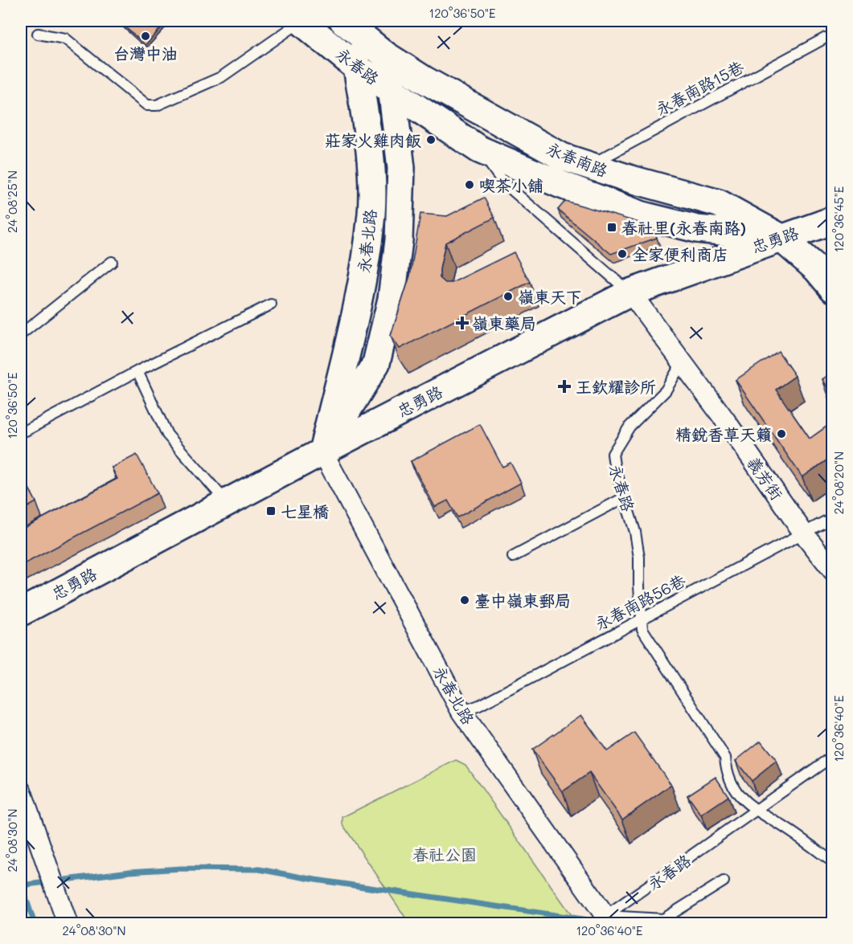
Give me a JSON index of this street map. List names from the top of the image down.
{
  "streets": {
    "street": [
      "永春路",
      "永春南路",
      "忠勇路",
      "永春北路",
      "義芳街"
    ],
    "lane": ["永春南路15巷", "永春南路56巷"]
  },
  "crossings": [
    ["永春路", "永春南路"],
    ["永春路", "永春北路"],
    ["永春路", "義芳街"],
    ["永春路", "永春南路56巷"],
    ["永春南路15巷", "永春南路"],
    ["永春南路", "忠勇路"],
    ["永春南路", "永春北路"],
    ["忠勇路", "永春北路"],
    ["永春北路", "永春南路56巷"],
    ["義芳街", "永春南路56巷"]
  ],
  "parks": ["春社公園"],
  "places": {
    "other": [
      "台灣中油",
      "莊家火雞肉飯",
      "喫茶小舖",
      "全家便利商店",
      "嶺東天下",
      "精銳香草天籟",
      "臺中嶺東郵局"
    ],
    "transit": ["春社里(永春南路)", "七星橋"],
    "health": ["嶺東藥局", "王欽耀診所"]
  },
  "coordinates": [
    "120°36'50\"E",
    "24°08'25\"N",
    "120°36'45\"E",
    "24°08'20\"N",
    "120°36'40\"E",
    "24°08'30\"N"
  ]
}
